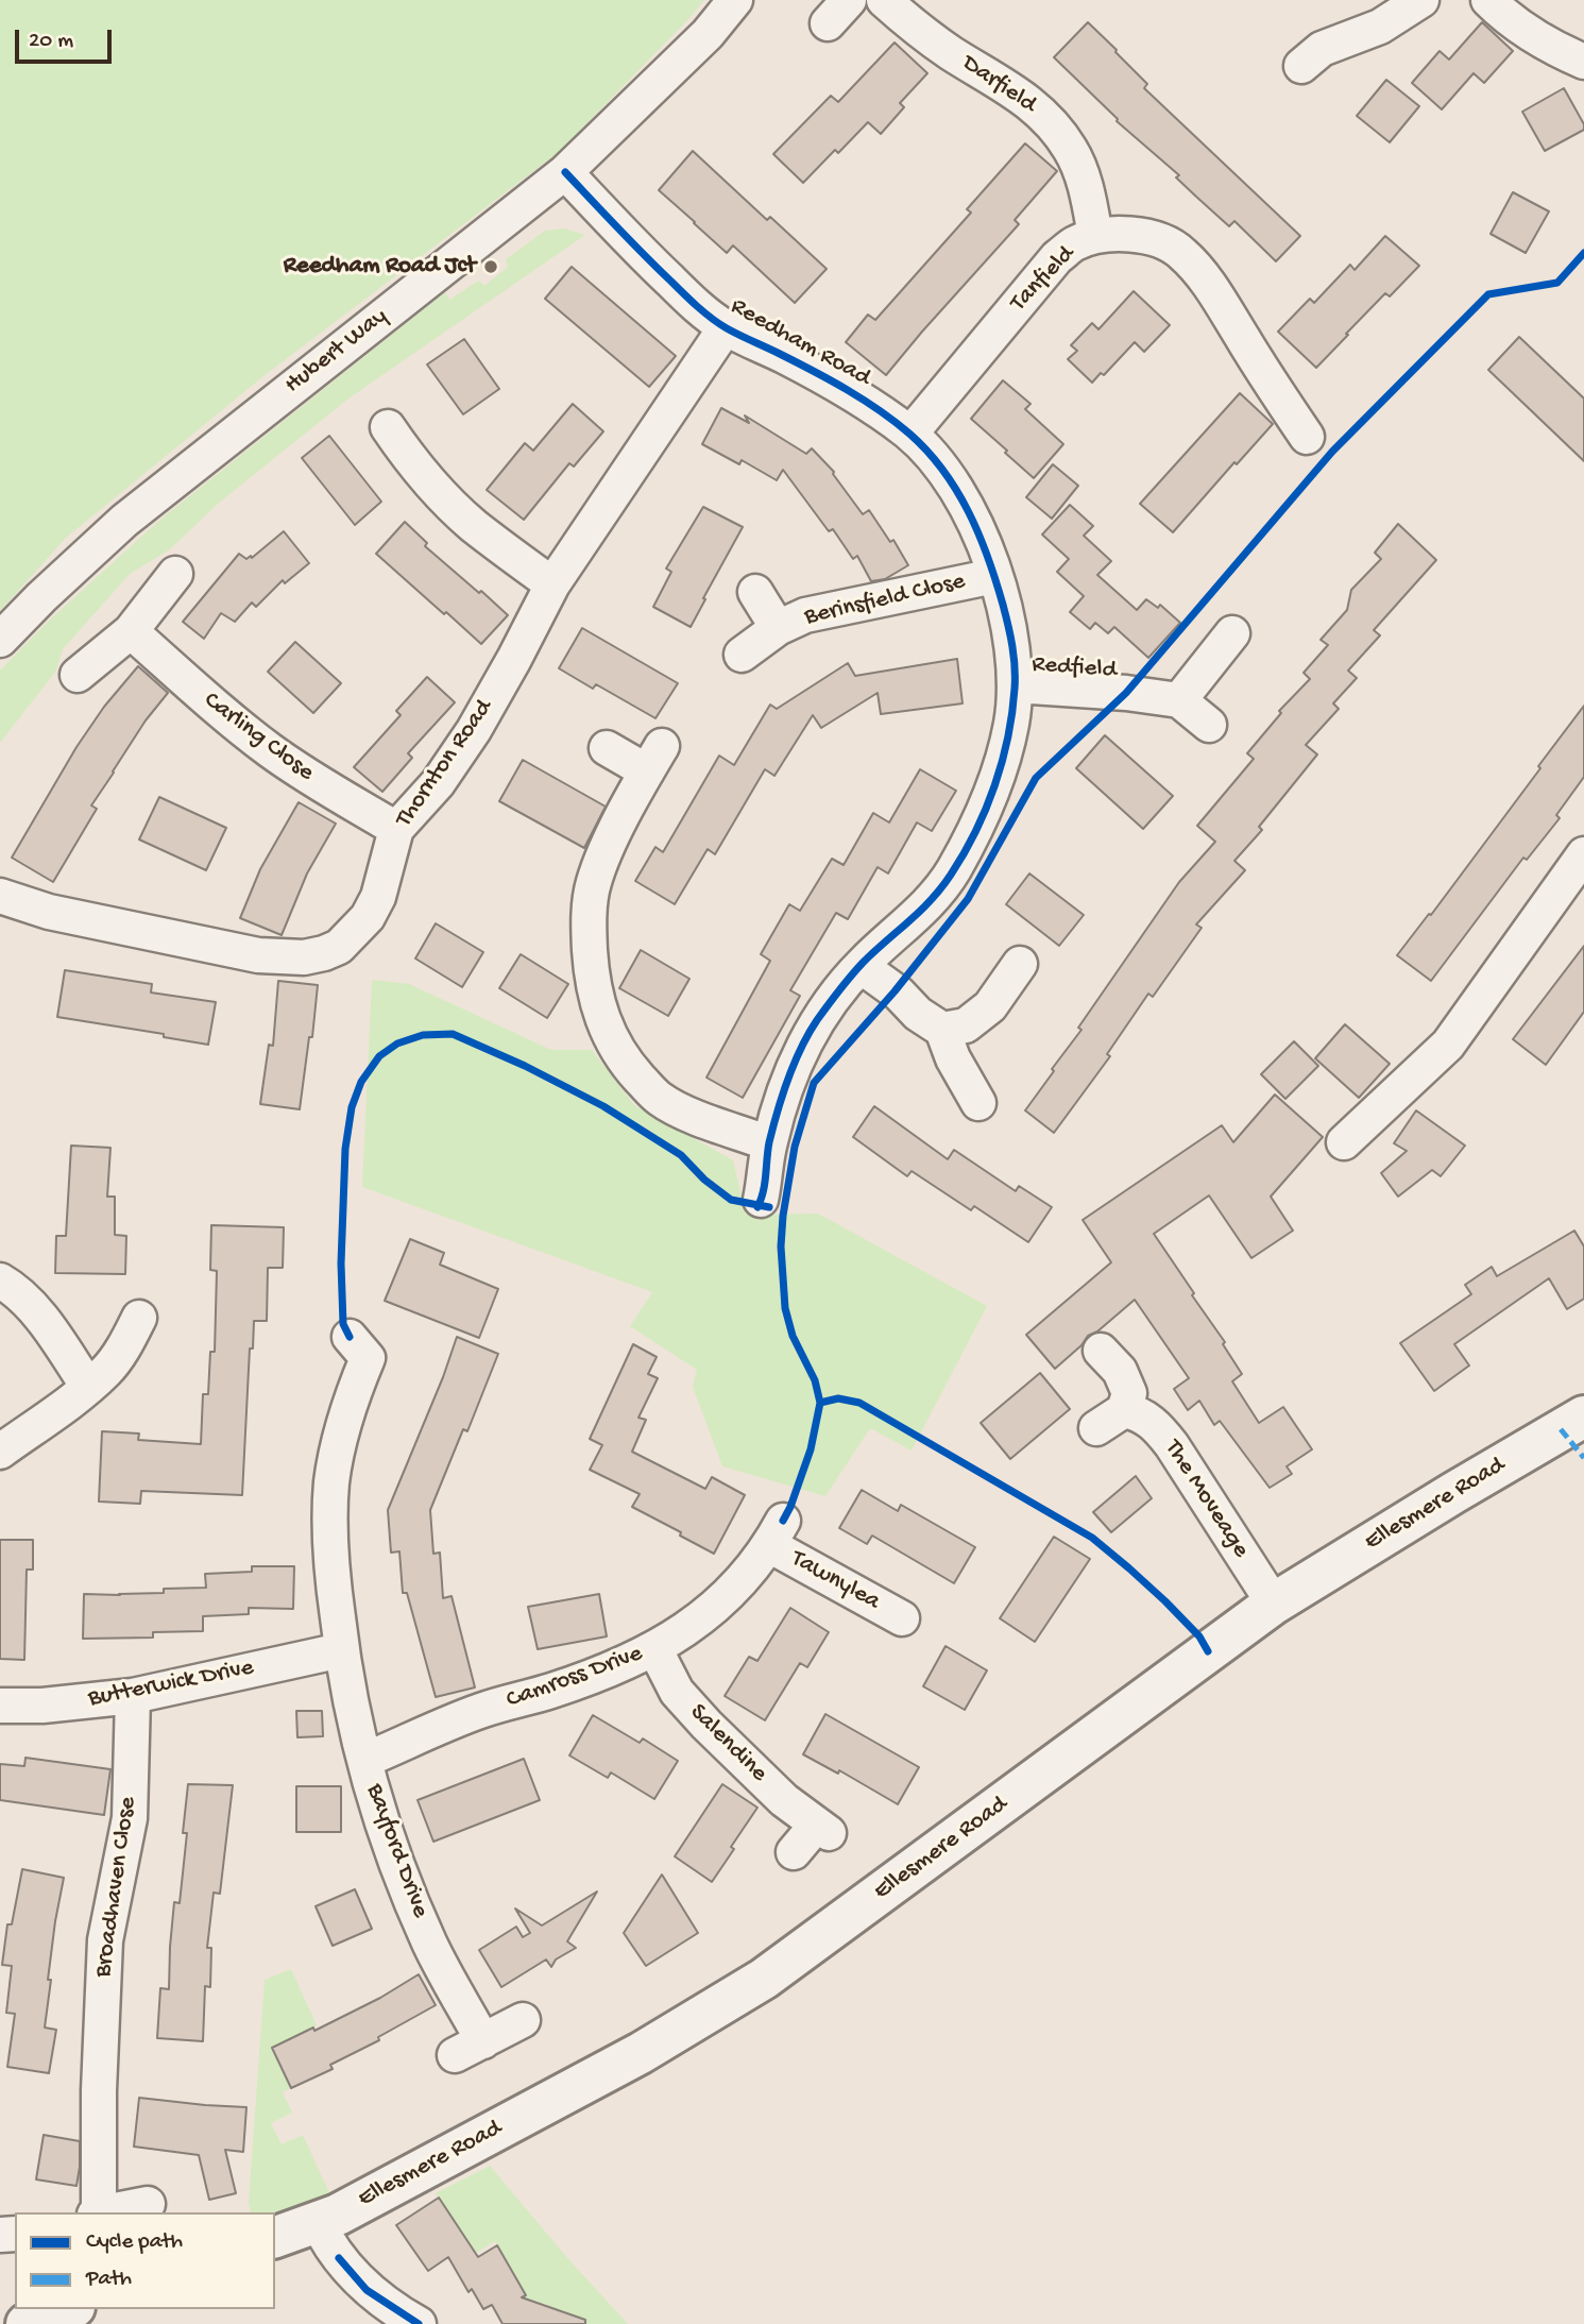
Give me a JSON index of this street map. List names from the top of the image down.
{
  "streets": {
    "main road": ["Ellesmere Road"],
    "street": [
      "Darfield",
      "Tanfield",
      "Reedham Road",
      "Hubert Way",
      "Berinsfield Close",
      "Redfield",
      "Carling Close",
      "Thornton Road",
      "The Moveage",
      "Tawnylea",
      "Camross Drive",
      "Butterwick Drive",
      "Salendine",
      "Bayford Drive",
      "Broadhaven Close"
    ]
  },
  "crossings": [
    ["Darfield", "Tanfield"],
    ["Tanfield", "Reedham Road"],
    ["Reedham Road", "Hubert Way"],
    ["Reedham Road", "Berinsfield Close"],
    ["Reedham Road", "Redfield"],
    ["Reedham Road", "Thornton Road"],
    ["Carling Close", "Thornton Road"],
    ["The Moveage", "Ellesmere Road"],
    ["Tawnylea", "Camross Drive"],
    ["Camross Drive", "Salendine"],
    ["Camross Drive", "Bayford Drive"],
    ["Butterwick Drive", "Bayford Drive"],
    ["Butterwick Drive", "Broadhaven Close"]
  ],
  "places": ["Reedham Road Jct"],
  "legend": ["Cycle path", "Path"],
  "scale_bar": "20 m"
}
